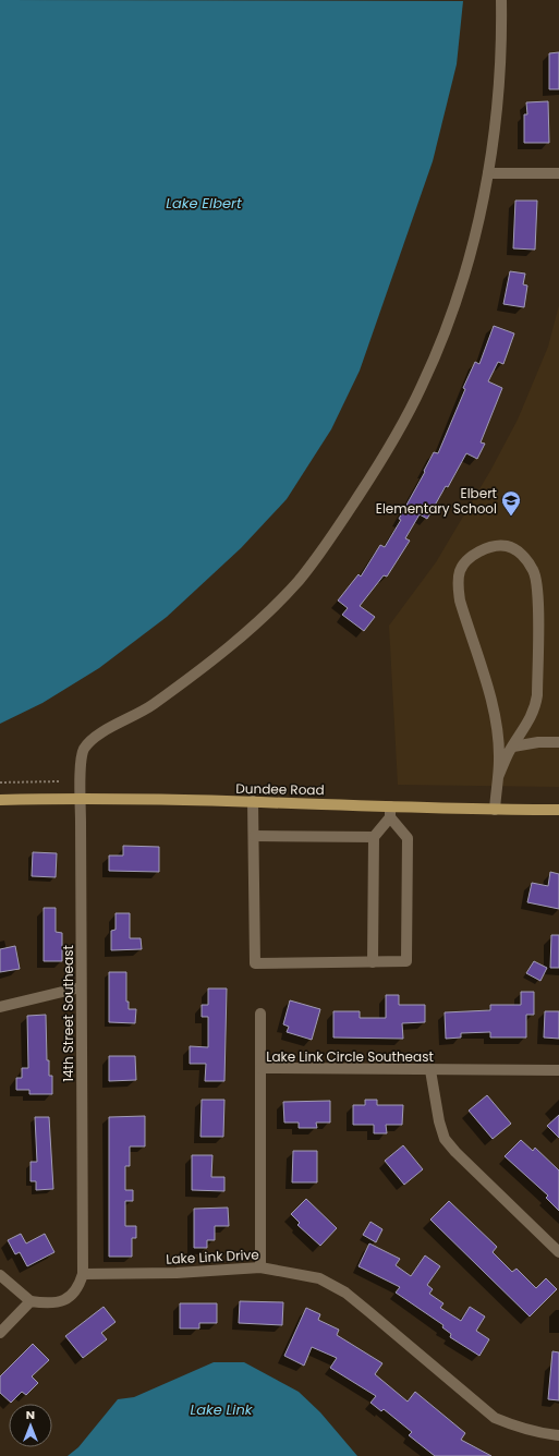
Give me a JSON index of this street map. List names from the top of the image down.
{
  "streets": {
    "main road": ["Dundee Road"],
    "street": ["14th Street Southeast", "Lake Link Circle Southeast", "Lake Link Drive"]
  },
  "crossings": [
    ["Dundee Road", "14th Street Southeast"],
    ["14th Street Southeast", "Lake Link Drive"],
    ["Lake Link Circle Southeast", "Lake Link Drive"]
  ],
  "water": ["Lake Elbert", "Lake Link"],
  "places": {
    "school or university": ["Elbert Elementary School"]
  },
  "north": "top"
}
